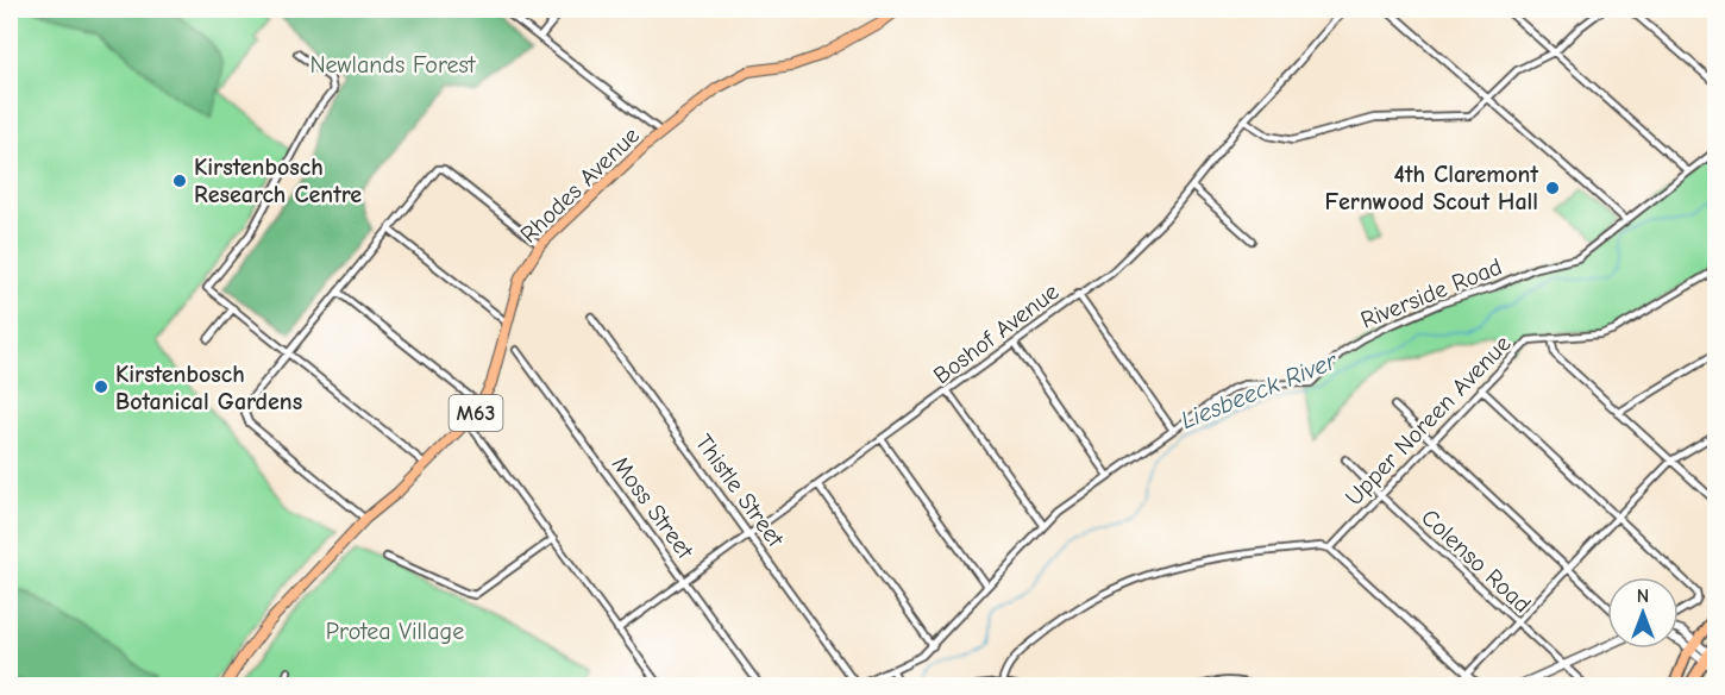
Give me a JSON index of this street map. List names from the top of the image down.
{
  "streets": {
    "main road": ["Rhodes Avenue", "M63"],
    "street": [
      "Riverside Road",
      "Boshof Avenue",
      "Upper Noreen Avenue",
      "Thistle Street",
      "Moss Street",
      "Colenso Road"
    ]
  },
  "crossings": [
    ["Riverside Road", "Thistle Street"],
    ["Boshof Avenue", "Thistle Street"],
    ["Boshof Avenue", "Moss Street"],
    ["Upper Noreen Avenue", "Colenso Road"]
  ],
  "water": ["Liesbeeck River"],
  "parks": ["Newlands Forest", "Protea Village"],
  "places": ["Kirstenbosch Research Centre", "4th Claremont Fernwood Scout Hall", "Kirstenbosch Botanical Gardens"],
  "north": "top"
}
